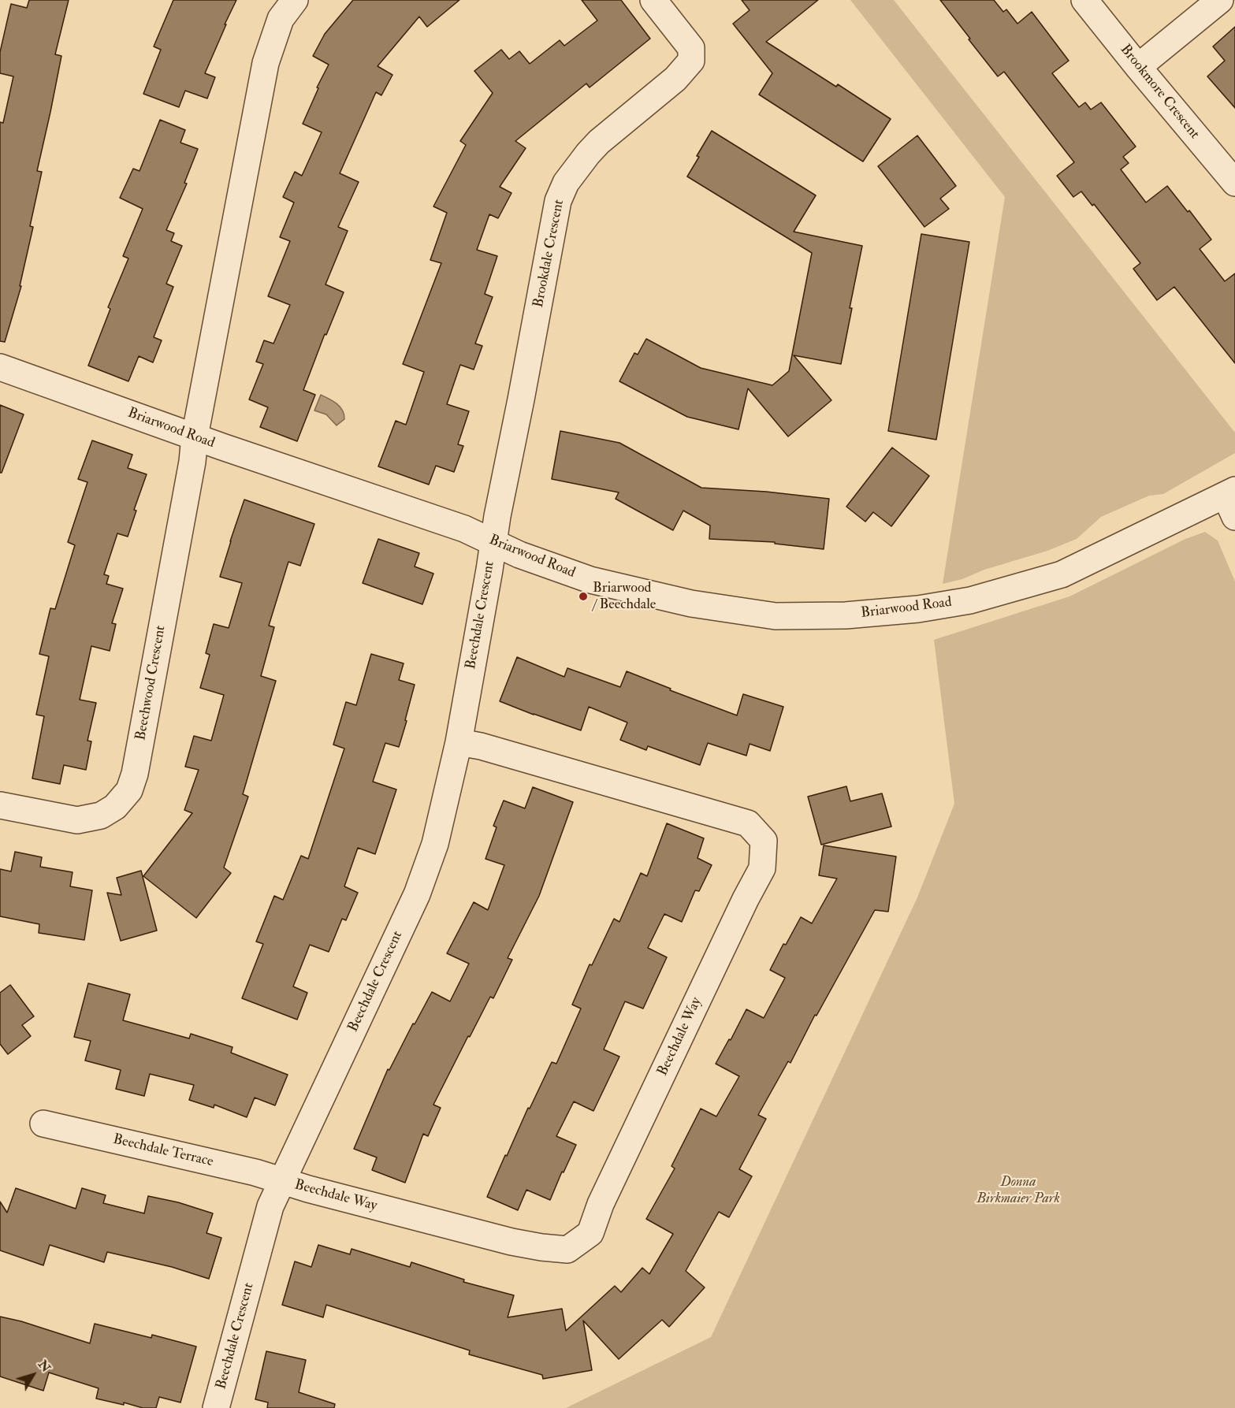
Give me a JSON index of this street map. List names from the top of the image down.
{
  "streets": {
    "street": [
      "Brookmore Crescent",
      "Brookdale Crescent",
      "Briarwood Road",
      "Beechdale Crescent",
      "Beechwood Crescent",
      "Beechdale Way",
      "Beechdale Terrace"
    ]
  },
  "crossings": [
    ["Brookdale Crescent", "Briarwood Road"],
    ["Brookdale Crescent", "Beechdale Crescent"],
    ["Briarwood Road", "Beechdale Crescent"],
    ["Briarwood Road", "Beechwood Crescent"],
    ["Beechdale Crescent", "Beechdale Way"],
    ["Beechdale Crescent", "Beechdale Terrace"],
    ["Beechdale Way", "Beechdale Terrace"]
  ],
  "parks": ["Donna Birkmaier Park"],
  "places": ["Briarwood / Beechdale"],
  "north": "top right"
}
